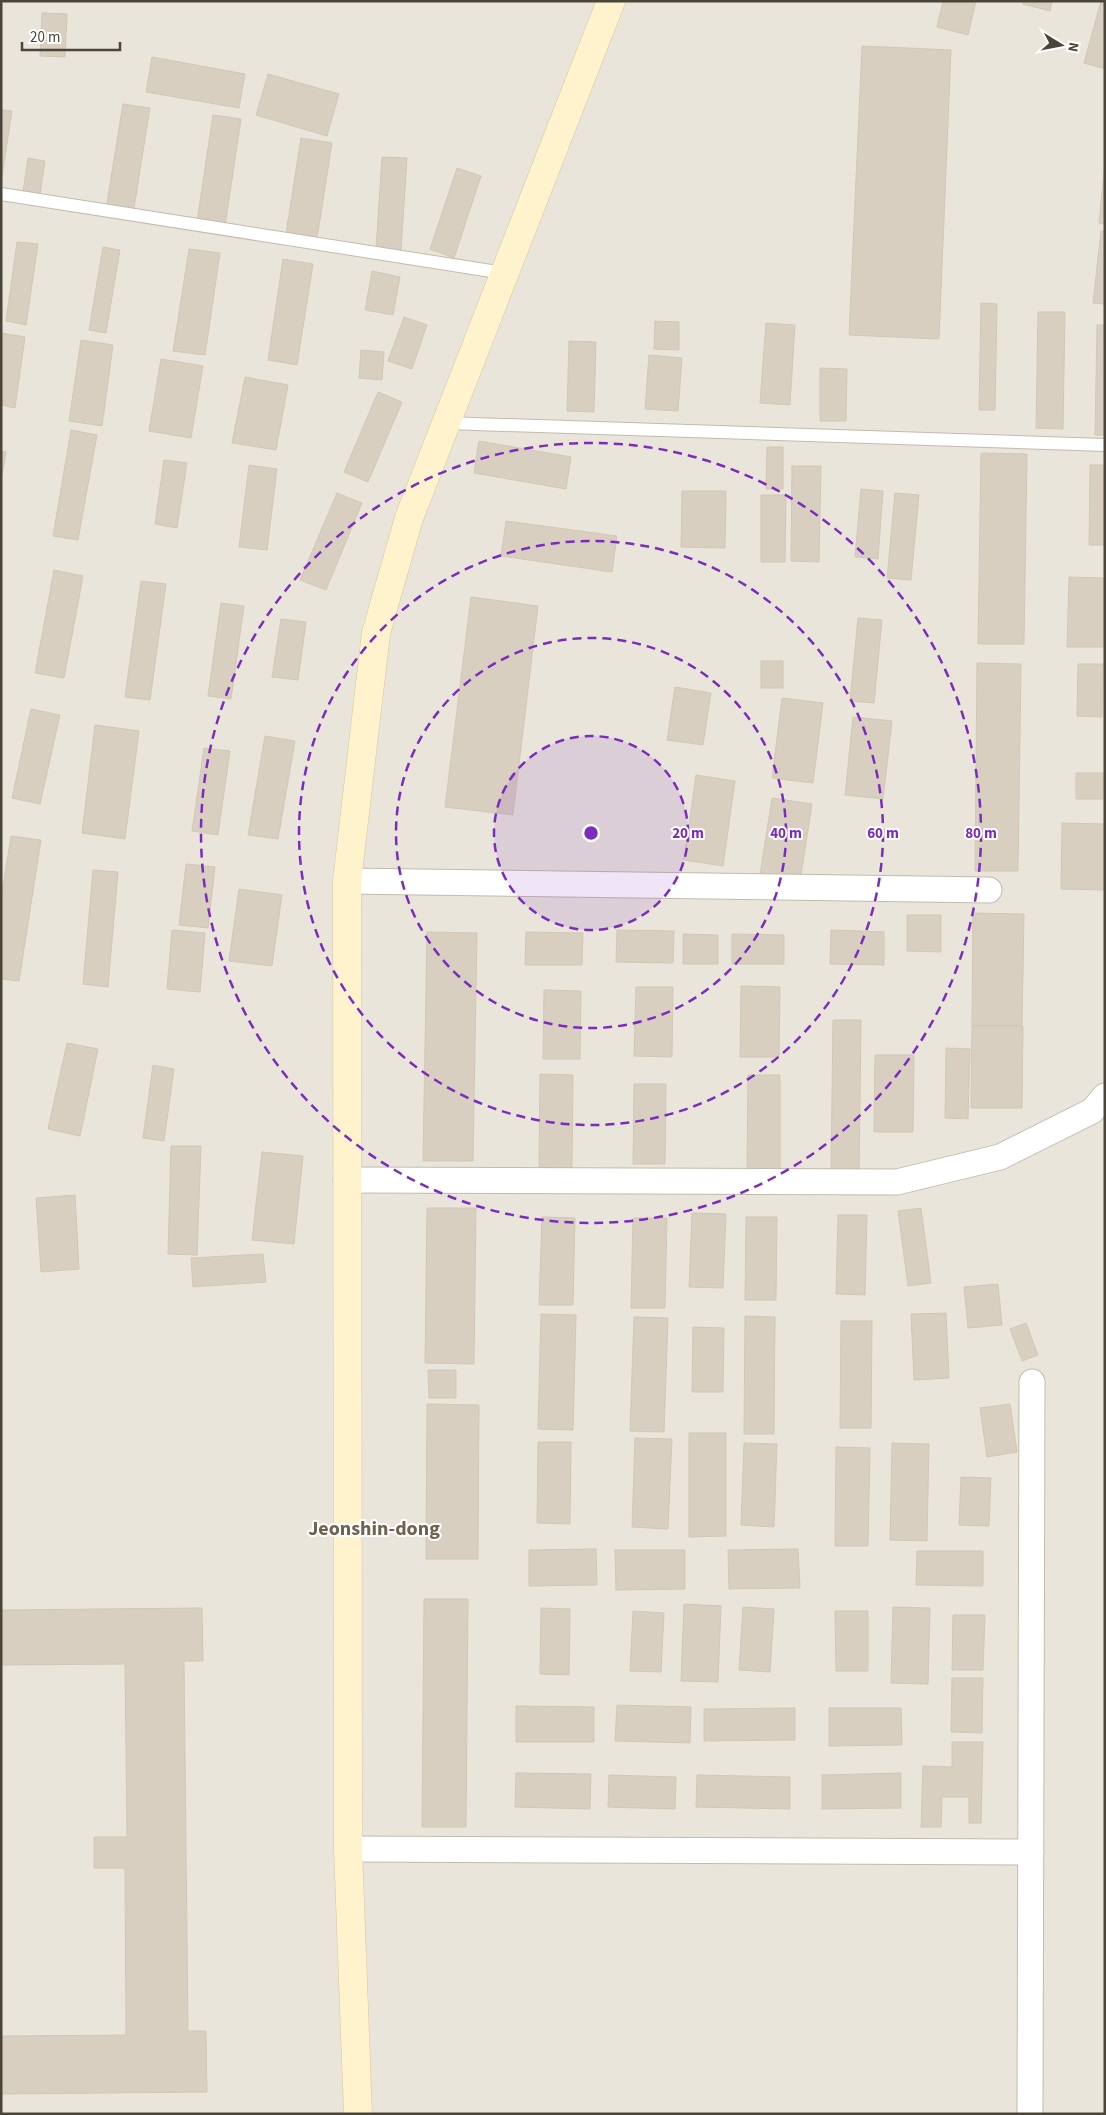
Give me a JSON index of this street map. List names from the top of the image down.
{
  "districts": ["Jeonshin-dong"],
  "scale_bar": "20 m",
  "north": "right",
  "rings": [
    "20 m",
    "40 m",
    "60 m",
    "80 m"
  ]
}
